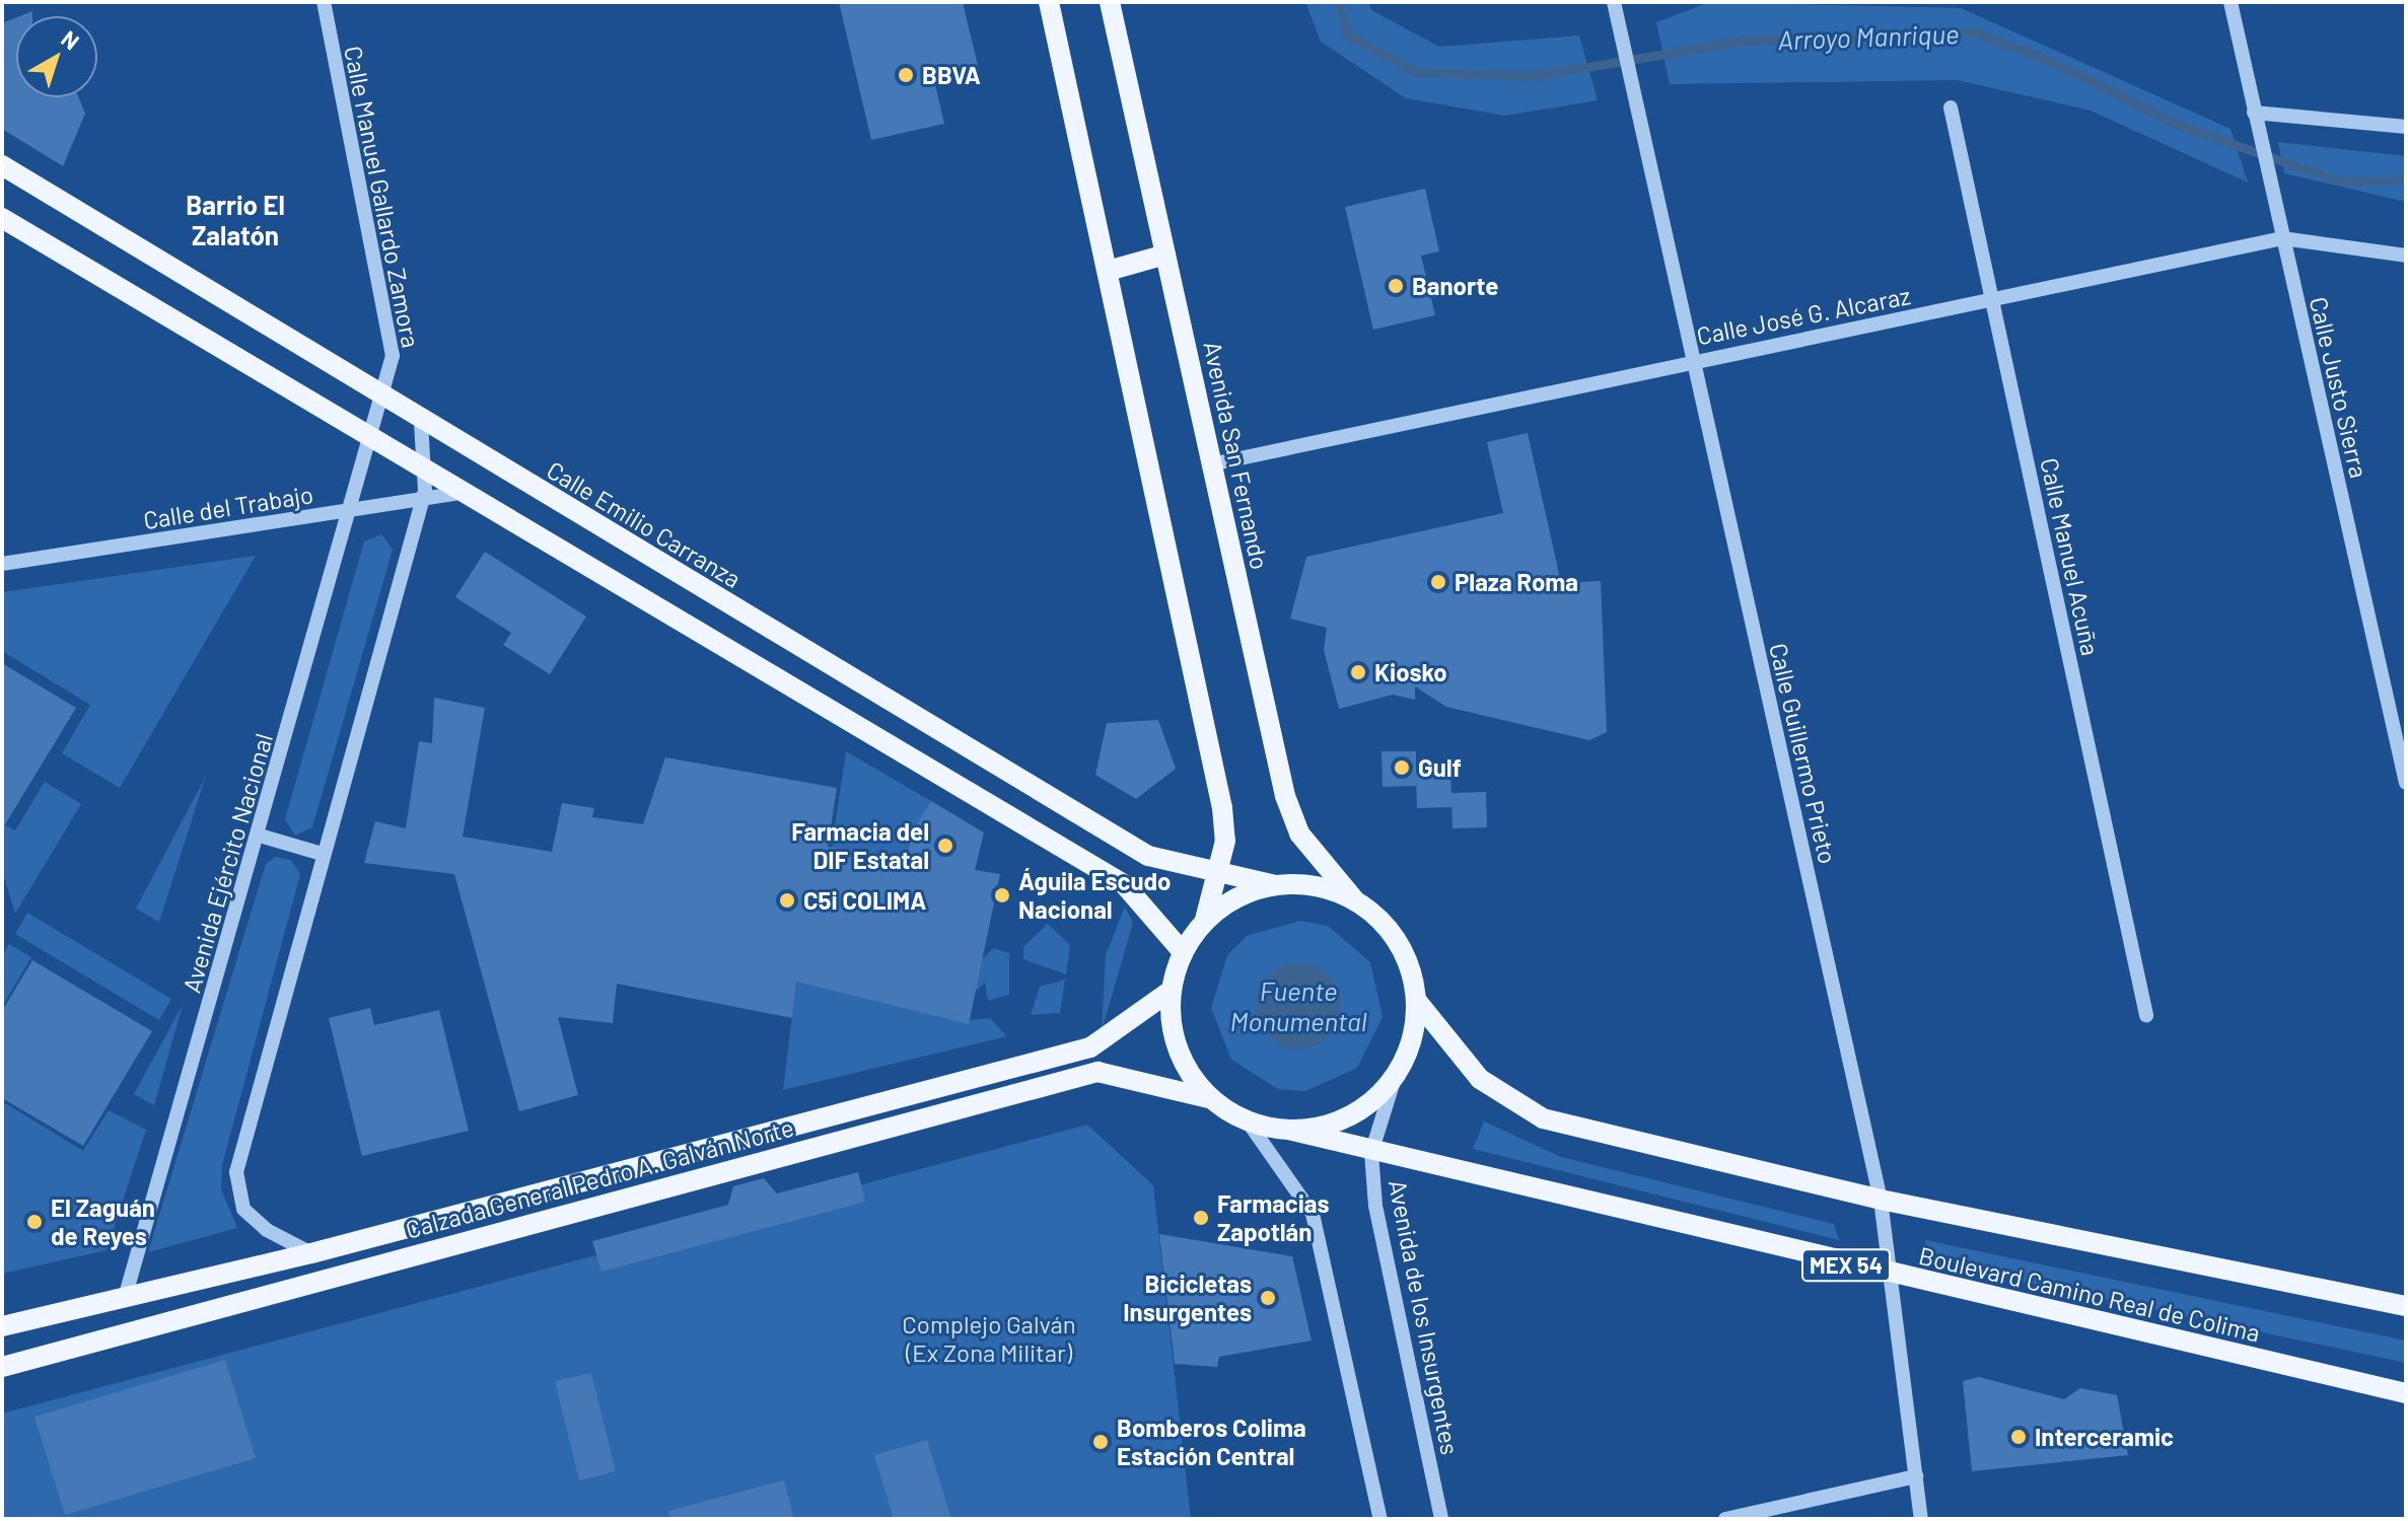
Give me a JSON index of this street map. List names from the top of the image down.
{
  "streets": {
    "main road": [
      "Avenida San Fernando",
      "Calle Emilio Carranza",
      "Calzada General Pedro A. Galván Norte",
      "MEX 54",
      "Boulevard Camino Real de Colima"
    ],
    "street": [
      "Calle Manuel Gallardo Zamora",
      "Calle José G. Alcaraz",
      "Calle Justo Sierra",
      "Calle del Trabajo",
      "Calle Manuel Acuña",
      "Calle Guillermo Prieto",
      "Avenida Ejército Nacional",
      "Avenida de los Insurgentes"
    ]
  },
  "crossings": [
    ["Calle Manuel Gallardo Zamora", "Calle Emilio Carranza"],
    ["Calle Manuel Gallardo Zamora", "Avenida Ejército Nacional"],
    ["Calle José G. Alcaraz", "Calle Justo Sierra"],
    ["Calle José G. Alcaraz", "Avenida San Fernando"],
    ["Calle José G. Alcaraz", "Calle Manuel Acuña"],
    ["Calle José G. Alcaraz", "Calle Guillermo Prieto"],
    ["Avenida San Fernando", "Calle Emilio Carranza"],
    ["Avenida San Fernando", "Calzada General Pedro A. Galván Norte"],
    ["Avenida San Fernando", "Boulevard Camino Real de Colima"],
    ["Avenida San Fernando", "Avenida de los Insurgentes"],
    ["Calle del Trabajo", "Avenida Ejército Nacional"],
    ["Calle Emilio Carranza", "Calzada General Pedro A. Galván Norte"],
    ["Calle Emilio Carranza", "Boulevard Camino Real de Colima"],
    ["Calle Emilio Carranza", "Avenida de los Insurgentes"],
    ["Calle Guillermo Prieto", "Boulevard Camino Real de Colima"],
    ["Avenida Ejército Nacional", "Calzada General Pedro A. Galván Norte"],
    ["Calzada General Pedro A. Galván Norte", "Boulevard Camino Real de Colima"],
    ["Calzada General Pedro A. Galván Norte", "Avenida de los Insurgentes"],
    ["Boulevard Camino Real de Colima", "Avenida de los Insurgentes"]
  ],
  "districts": ["Barrio El Zalatón"],
  "water": ["Arroyo Manrique", "Fuente Monumental"],
  "parks": ["Complejo Galván (Ex Zona Militar)"],
  "places": [
    "BBVA",
    "Banorte",
    "Plaza Roma",
    "Kiosko",
    "Gulf",
    "Farmacia del DIF Estatal",
    "Águila Escudo Nacional",
    "C5i COLIMA",
    "Farmacias Zapotlán",
    "El Zaguán de Reyes",
    "Bicicletas Insurgentes",
    "Interceramic",
    "Bomberos Colima Estación Central"
  ],
  "north": "top right"
}
